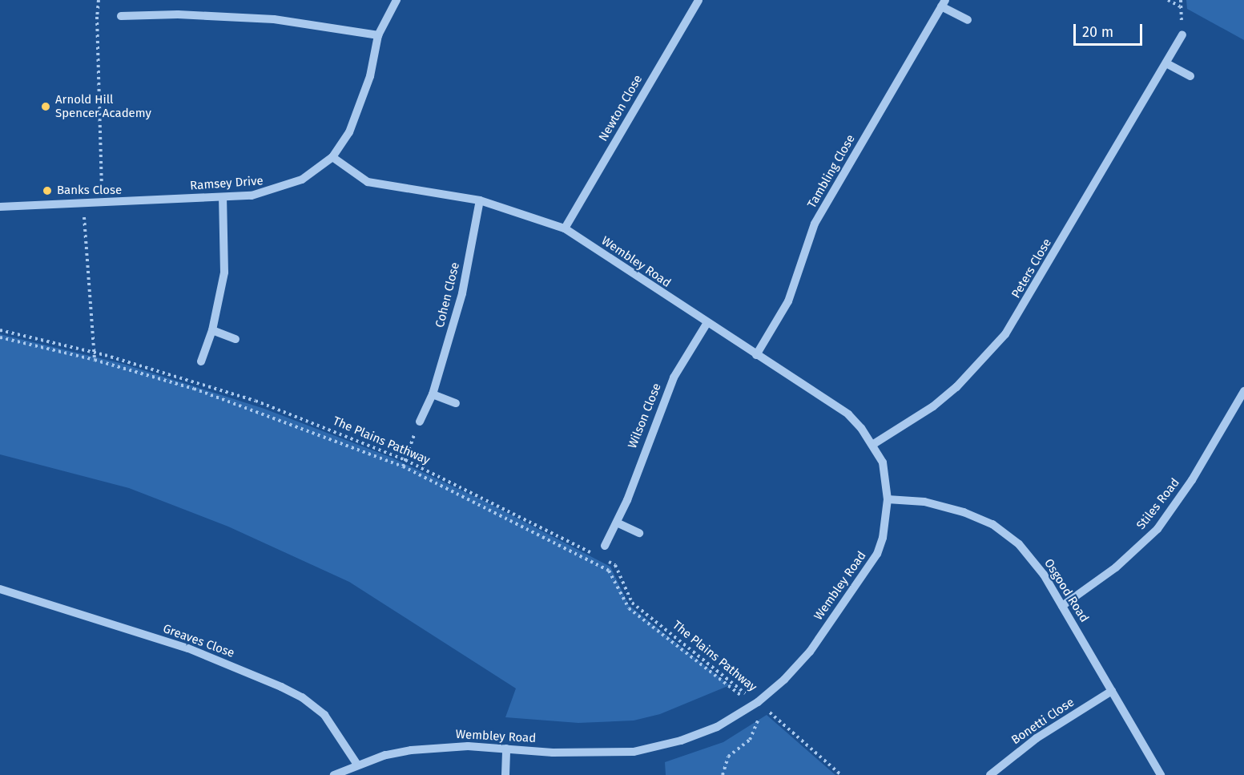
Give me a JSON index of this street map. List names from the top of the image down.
{
  "streets": {
    "street": [
      "Newton Close",
      "Tambling Close",
      "Ramsey Drive",
      "Wembley Road",
      "Peters Close",
      "Cohen Close",
      "Wilson Close",
      "Stiles Road",
      "Osgood Road",
      "Greaves Close",
      "Bonetti Close"
    ],
    "path": ["The Plains Pathway"]
  },
  "crossings": [
    ["Newton Close", "Wembley Road"],
    ["Tambling Close", "Wembley Road"],
    ["Ramsey Drive", "Wembley Road"],
    ["Wembley Road", "Peters Close"],
    ["Wembley Road", "Cohen Close"],
    ["Wembley Road", "Wilson Close"],
    ["Wembley Road", "Osgood Road"],
    ["Wembley Road", "Greaves Close"],
    ["Stiles Road", "Osgood Road"],
    ["Osgood Road", "Bonetti Close"]
  ],
  "places": ["Arnold Hill Spencer Academy", "Banks Close"],
  "scale_bar": "20 m"
}
